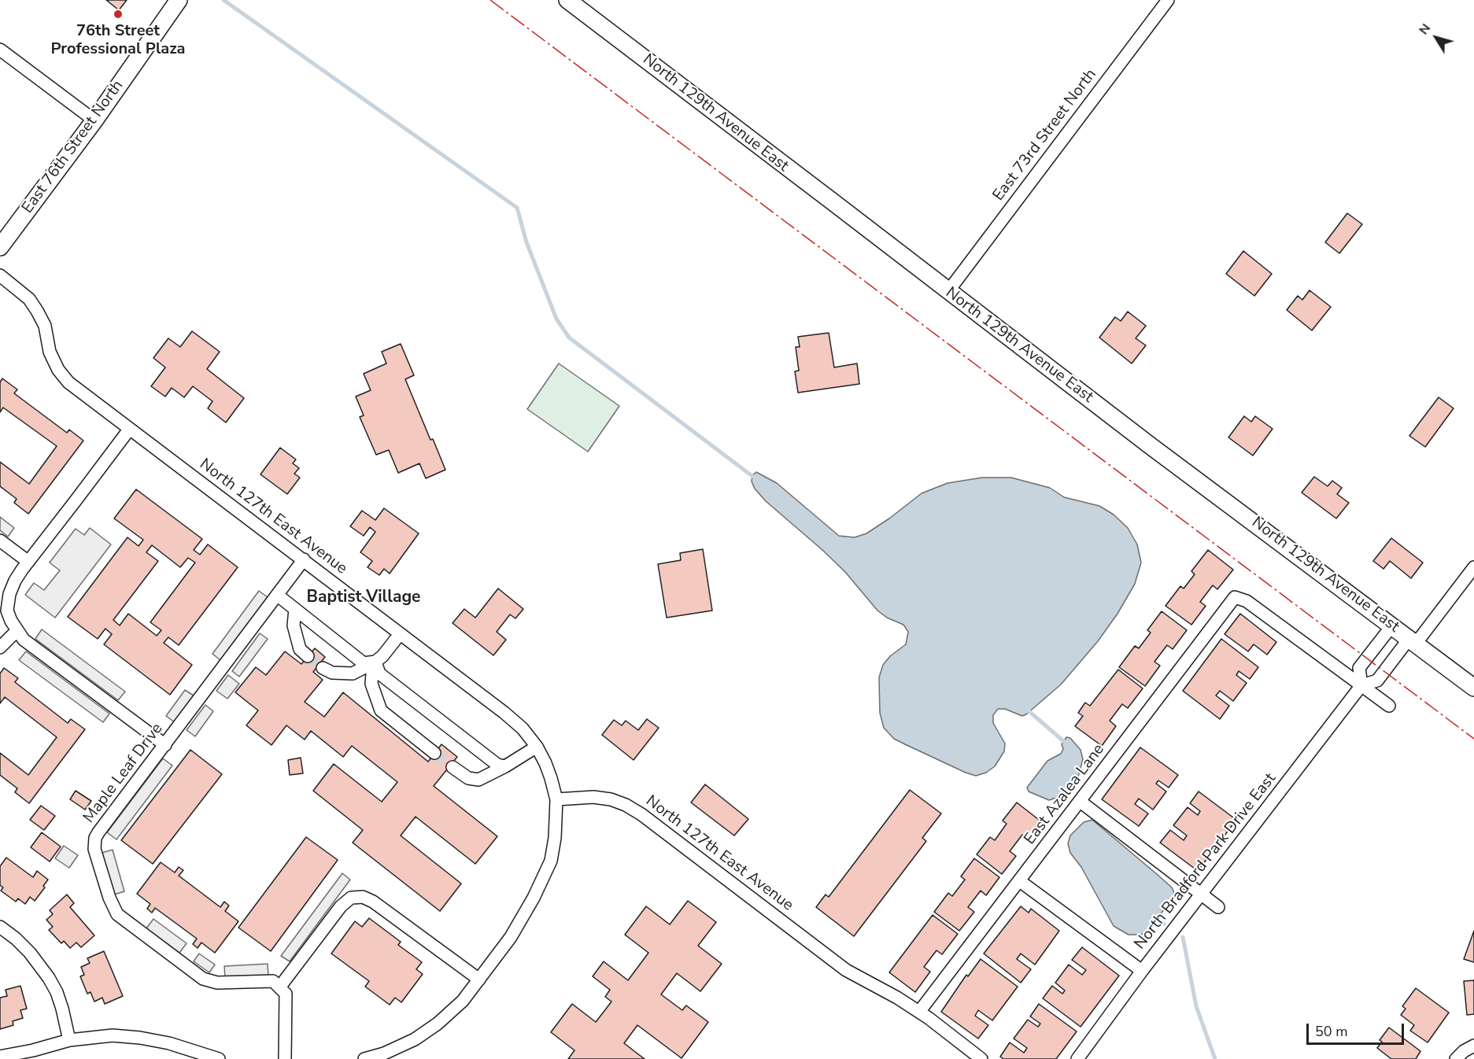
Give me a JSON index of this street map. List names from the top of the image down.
{
  "streets": {
    "street": [
      "North 129th Avenue East",
      "East 73rd Street North",
      "East 76th Street North",
      "North 127th East Avenue",
      "Maple Leaf Drive",
      "East Azalea Lane",
      "North Bradford Park Drive East"
    ]
  },
  "crossings": [
    ["North 129th Avenue East", "East 73rd Street North"],
    ["North 129th Avenue East", "North Bradford Park Drive East"],
    ["North 127th East Avenue", "Maple Leaf Drive"],
    ["North 127th East Avenue", "East Azalea Lane"],
    ["East Azalea Lane", "North Bradford Park Drive East"]
  ],
  "districts": ["Baptist Village"],
  "places": ["76th Street Professional Plaza"],
  "scale_bar": "50 m",
  "north": "top left"
}
